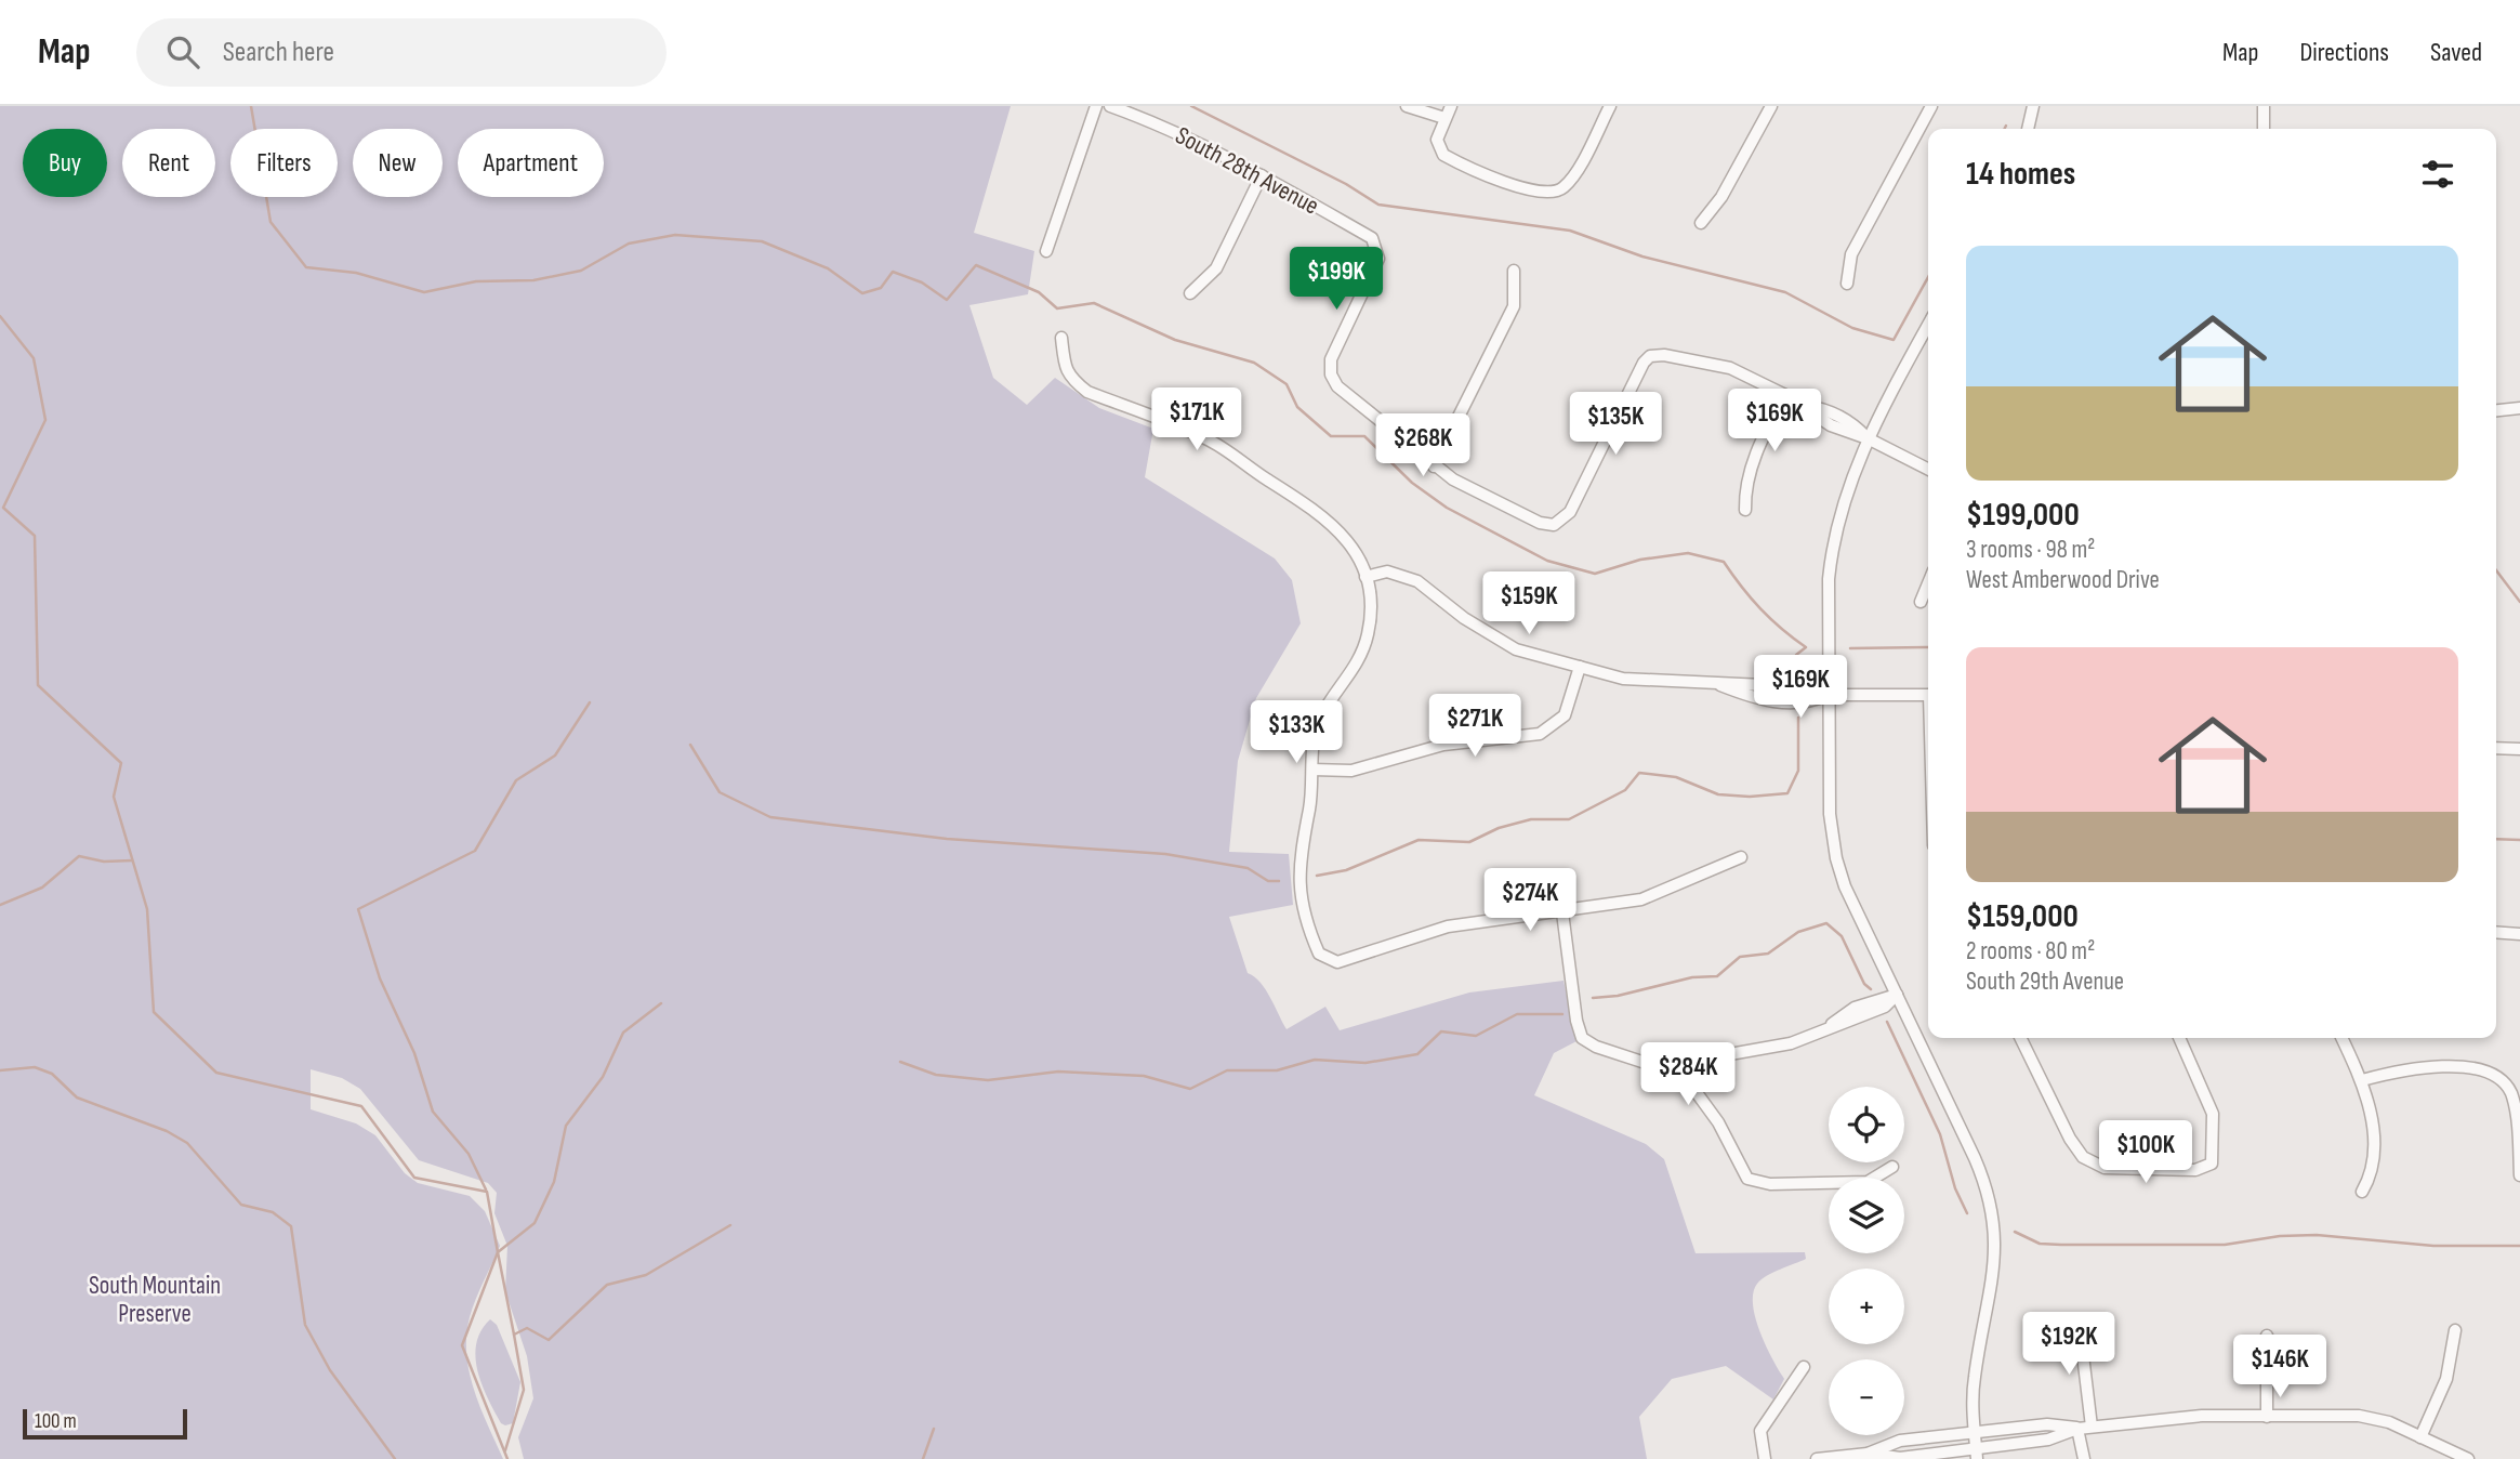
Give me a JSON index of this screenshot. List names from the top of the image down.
{
  "streets": {
    "street": ["South 28th Avenue"]
  },
  "parks": ["South Mountain Preserve"],
  "scale_bar": "100 m",
  "page": {
    "header": "Map",
    "search": "Search here",
    "nav": ["Map", "Directions", "Saved"],
    "chip": [
      "Buy",
      "Rent",
      "Filters",
      "New",
      "Apartment"
    ],
    "heading": "14 homes",
    "list": [
      {
        "name": "$199,000",
        "note": "3 rooms · 98 m² · West Amberwood Drive"
      },
      {
        "name": "$159,000",
        "note": "2 rooms · 80 m² · South 29th Avenue"
      }
    ],
    "price": [
      "$199K",
      "$171K",
      "$169K",
      "$135K",
      "$268K",
      "$159K",
      "$169K",
      "$271K",
      "$133K",
      "$274K",
      "$284K",
      "$100K",
      "$192K",
      "$146K"
    ],
    "map_buttons": ["+", "−"],
    "scale": "100 m"
  }
}
